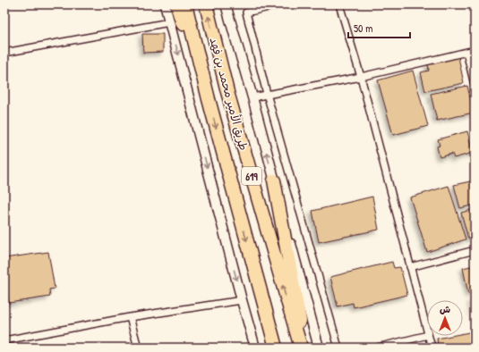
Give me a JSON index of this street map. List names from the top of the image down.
{
  "streets": {
    "highway": ["طريق الأمير محمد بن فهد", "619"]
  },
  "scale_bar": "50 m",
  "north": "top"
}
